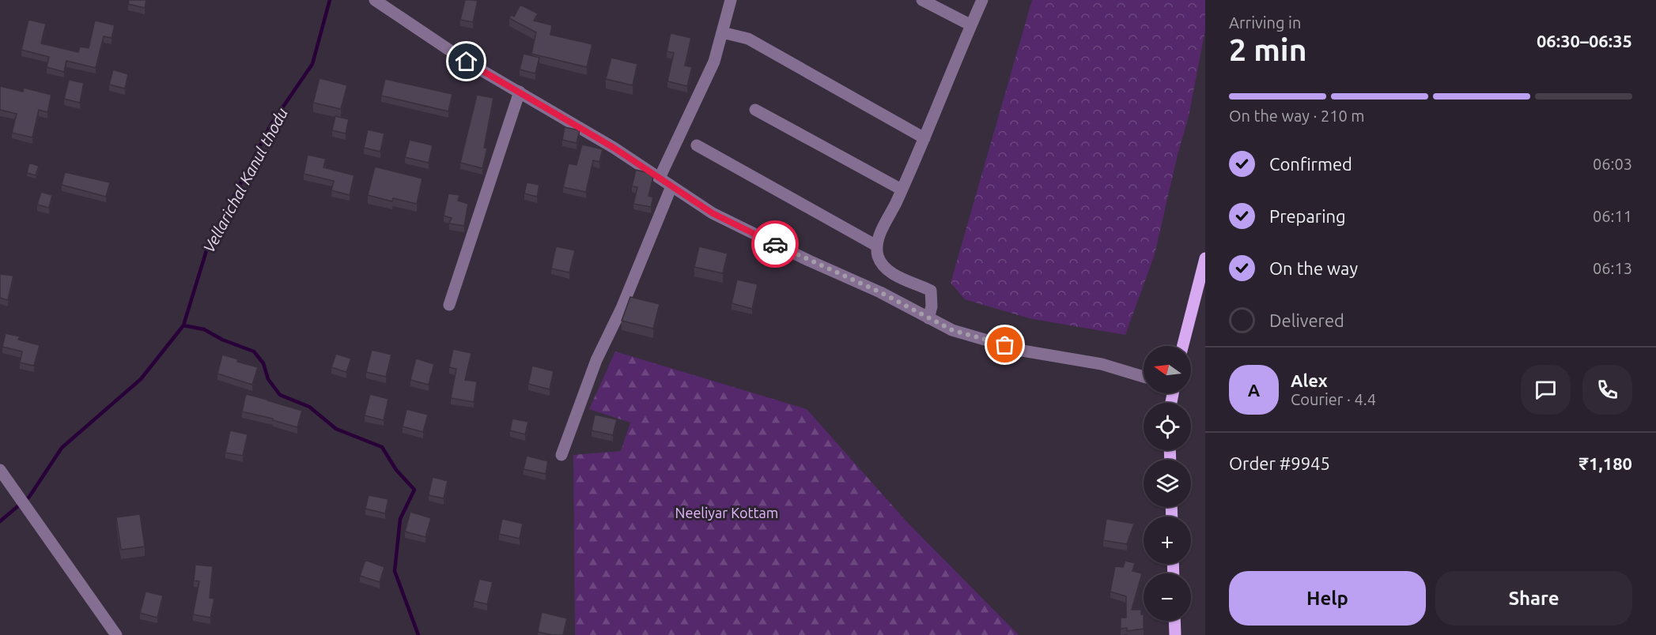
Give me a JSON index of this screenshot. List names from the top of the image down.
{
  "water": ["Vellarichal Kanul thodu"],
  "parks": ["Neeliyar Kottam"],
  "north": "left",
  "page": {
    "heading": ["2 min", "Arriving in", "06:30–06:35"],
    "panel": [
      "Alex",
      "Courier · 4.4",
      "Order #9945",
      "₹1,180"
    ],
    "bar": "On the way · 210 m",
    "list": [
      ["Confirmed", "06:03"],
      ["Preparing", "06:11"],
      ["On the way", "06:13"],
      "Delivered"
    ],
    "map_buttons": ["+", "−"],
    "round": "A",
    "buttons": ["Help", "Share"]
  }
}
